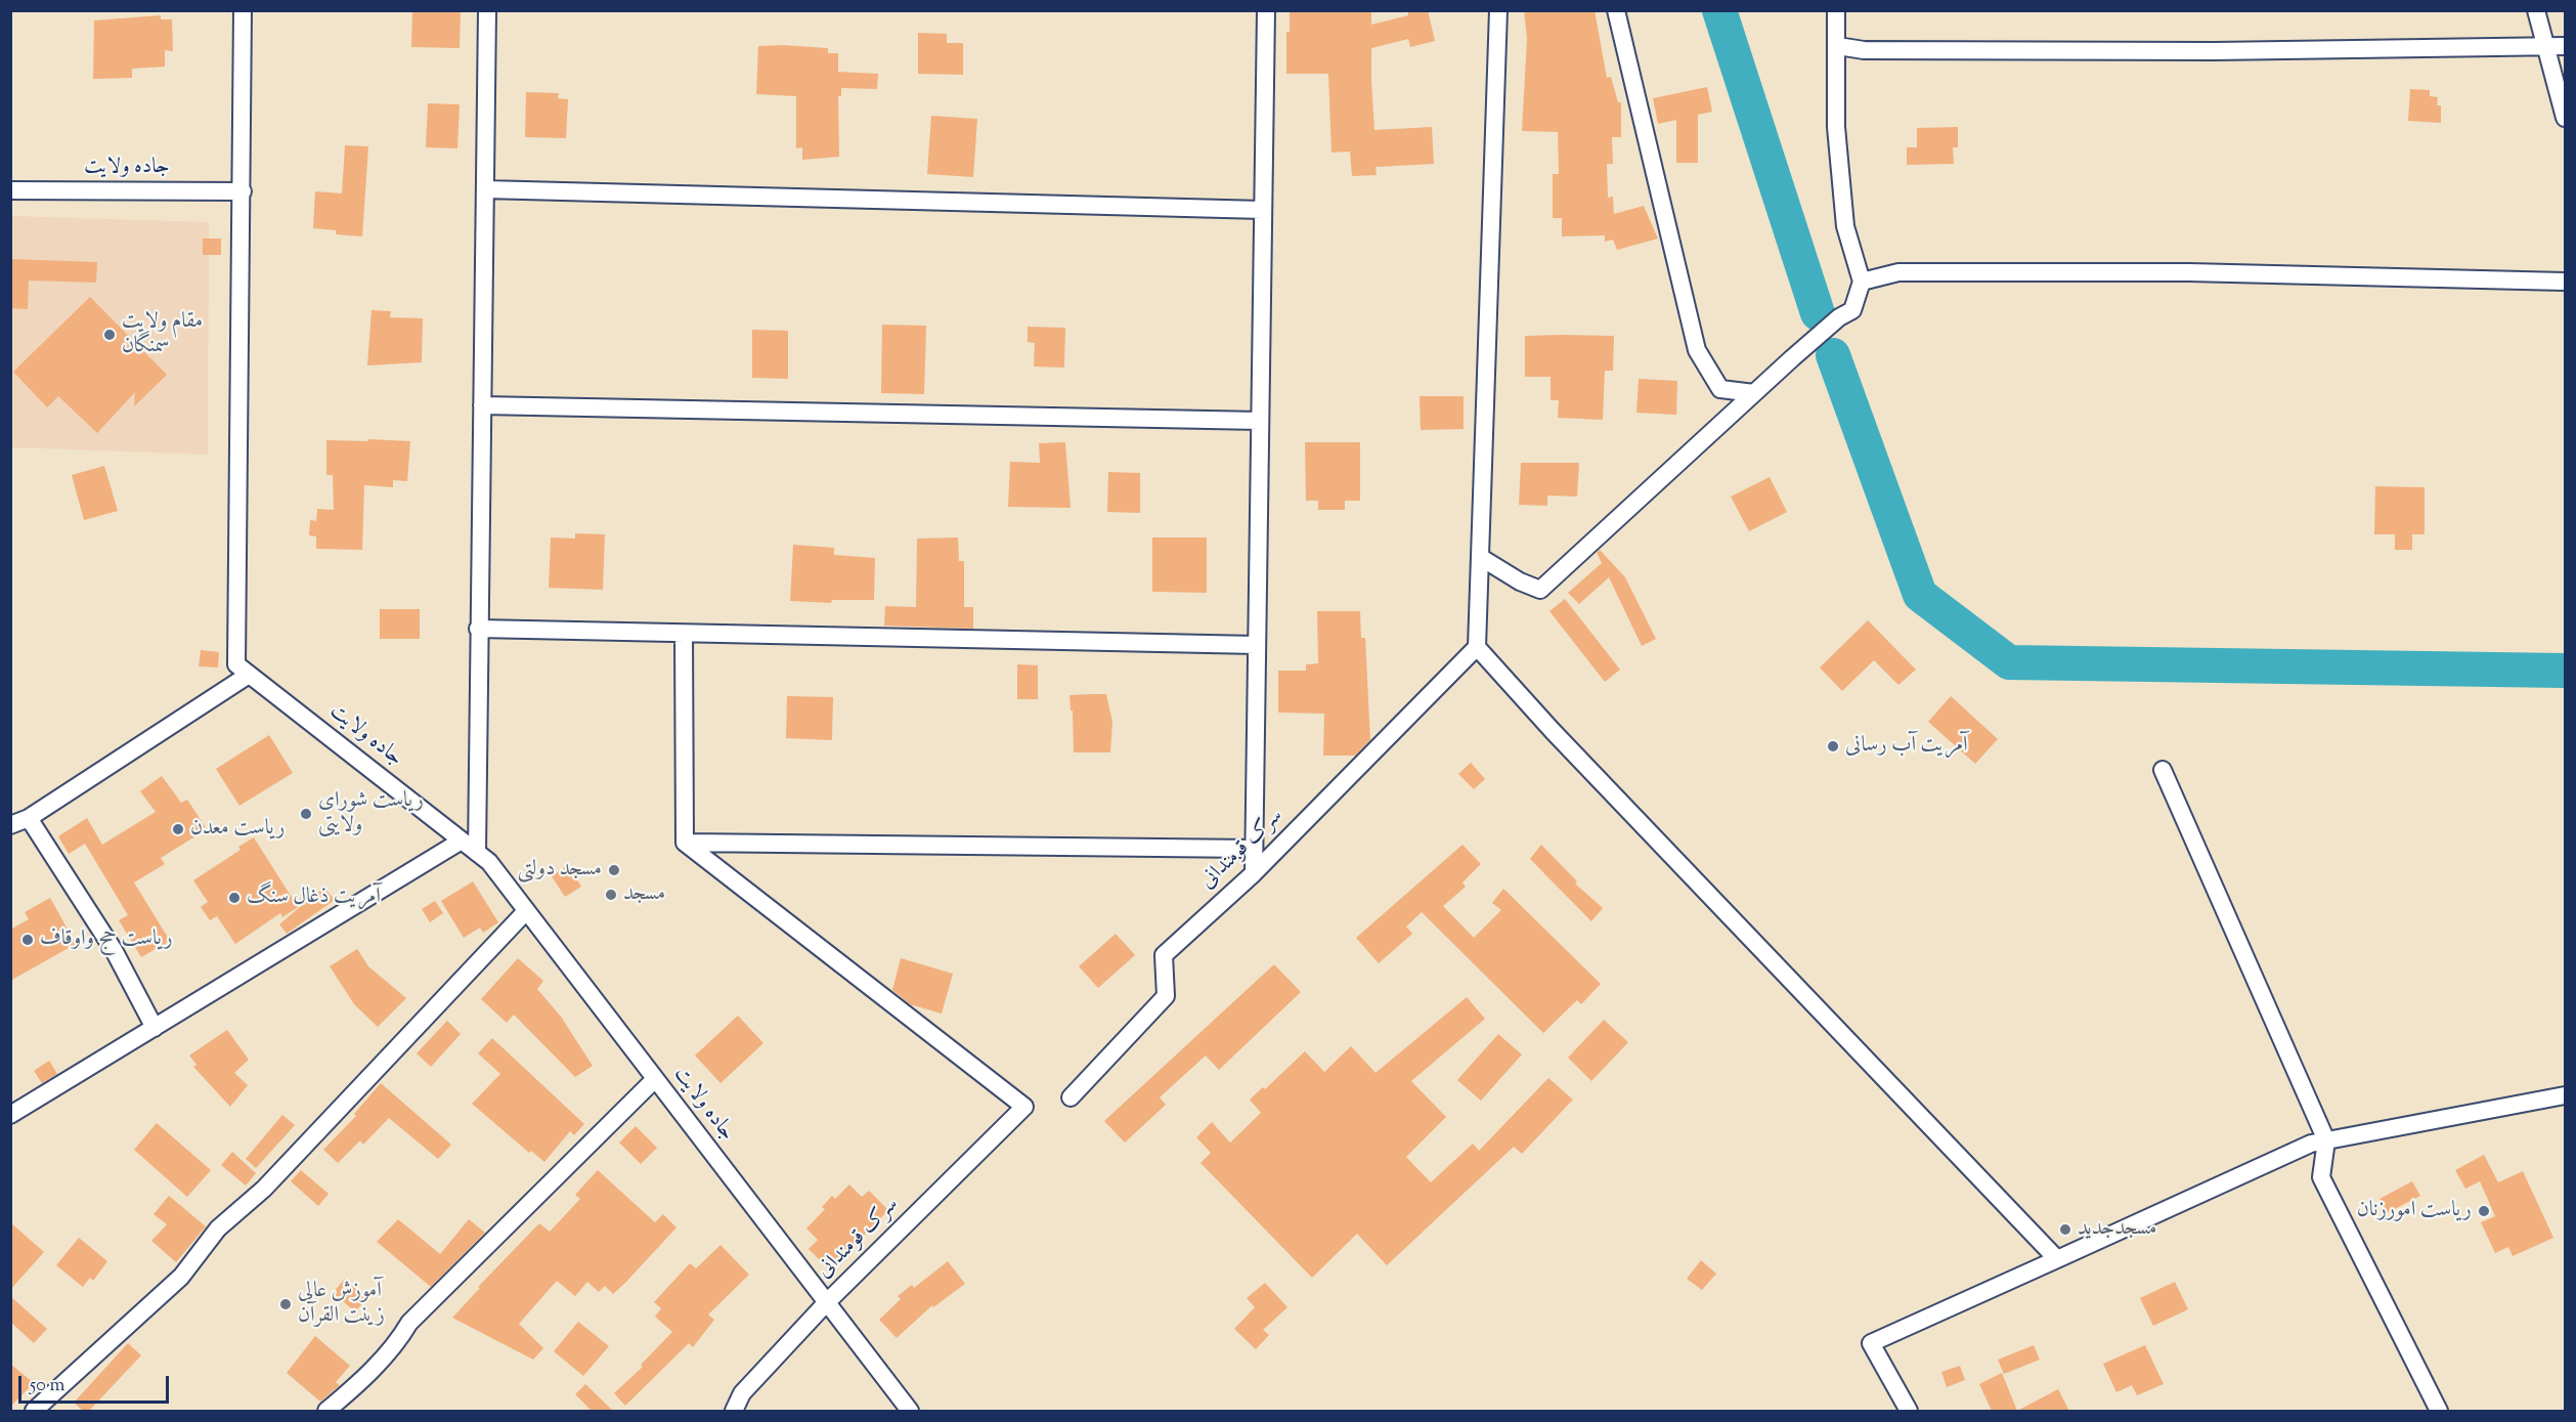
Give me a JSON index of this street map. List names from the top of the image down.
{
  "streets": {
    "street": ["جاده ولایت", "سرک قومندانی"]
  },
  "crossings": [
    ["جاده ولایت", "سرک قومندانی"]
  ],
  "places": [
    "مقام ولایت سمنگان",
    "آمریت آب رسانی",
    "ریاست شورای ولایتی",
    "ریاست معدن",
    "مسجد دولتی",
    "مسجد",
    "آمریت ذغال سنگ",
    "ریاست حج واوقاف",
    "ریاست امورزنان",
    "مسجدجدید",
    "آموزش عالی زینت القرآن"
  ],
  "scale_bar": "50 m"
}
